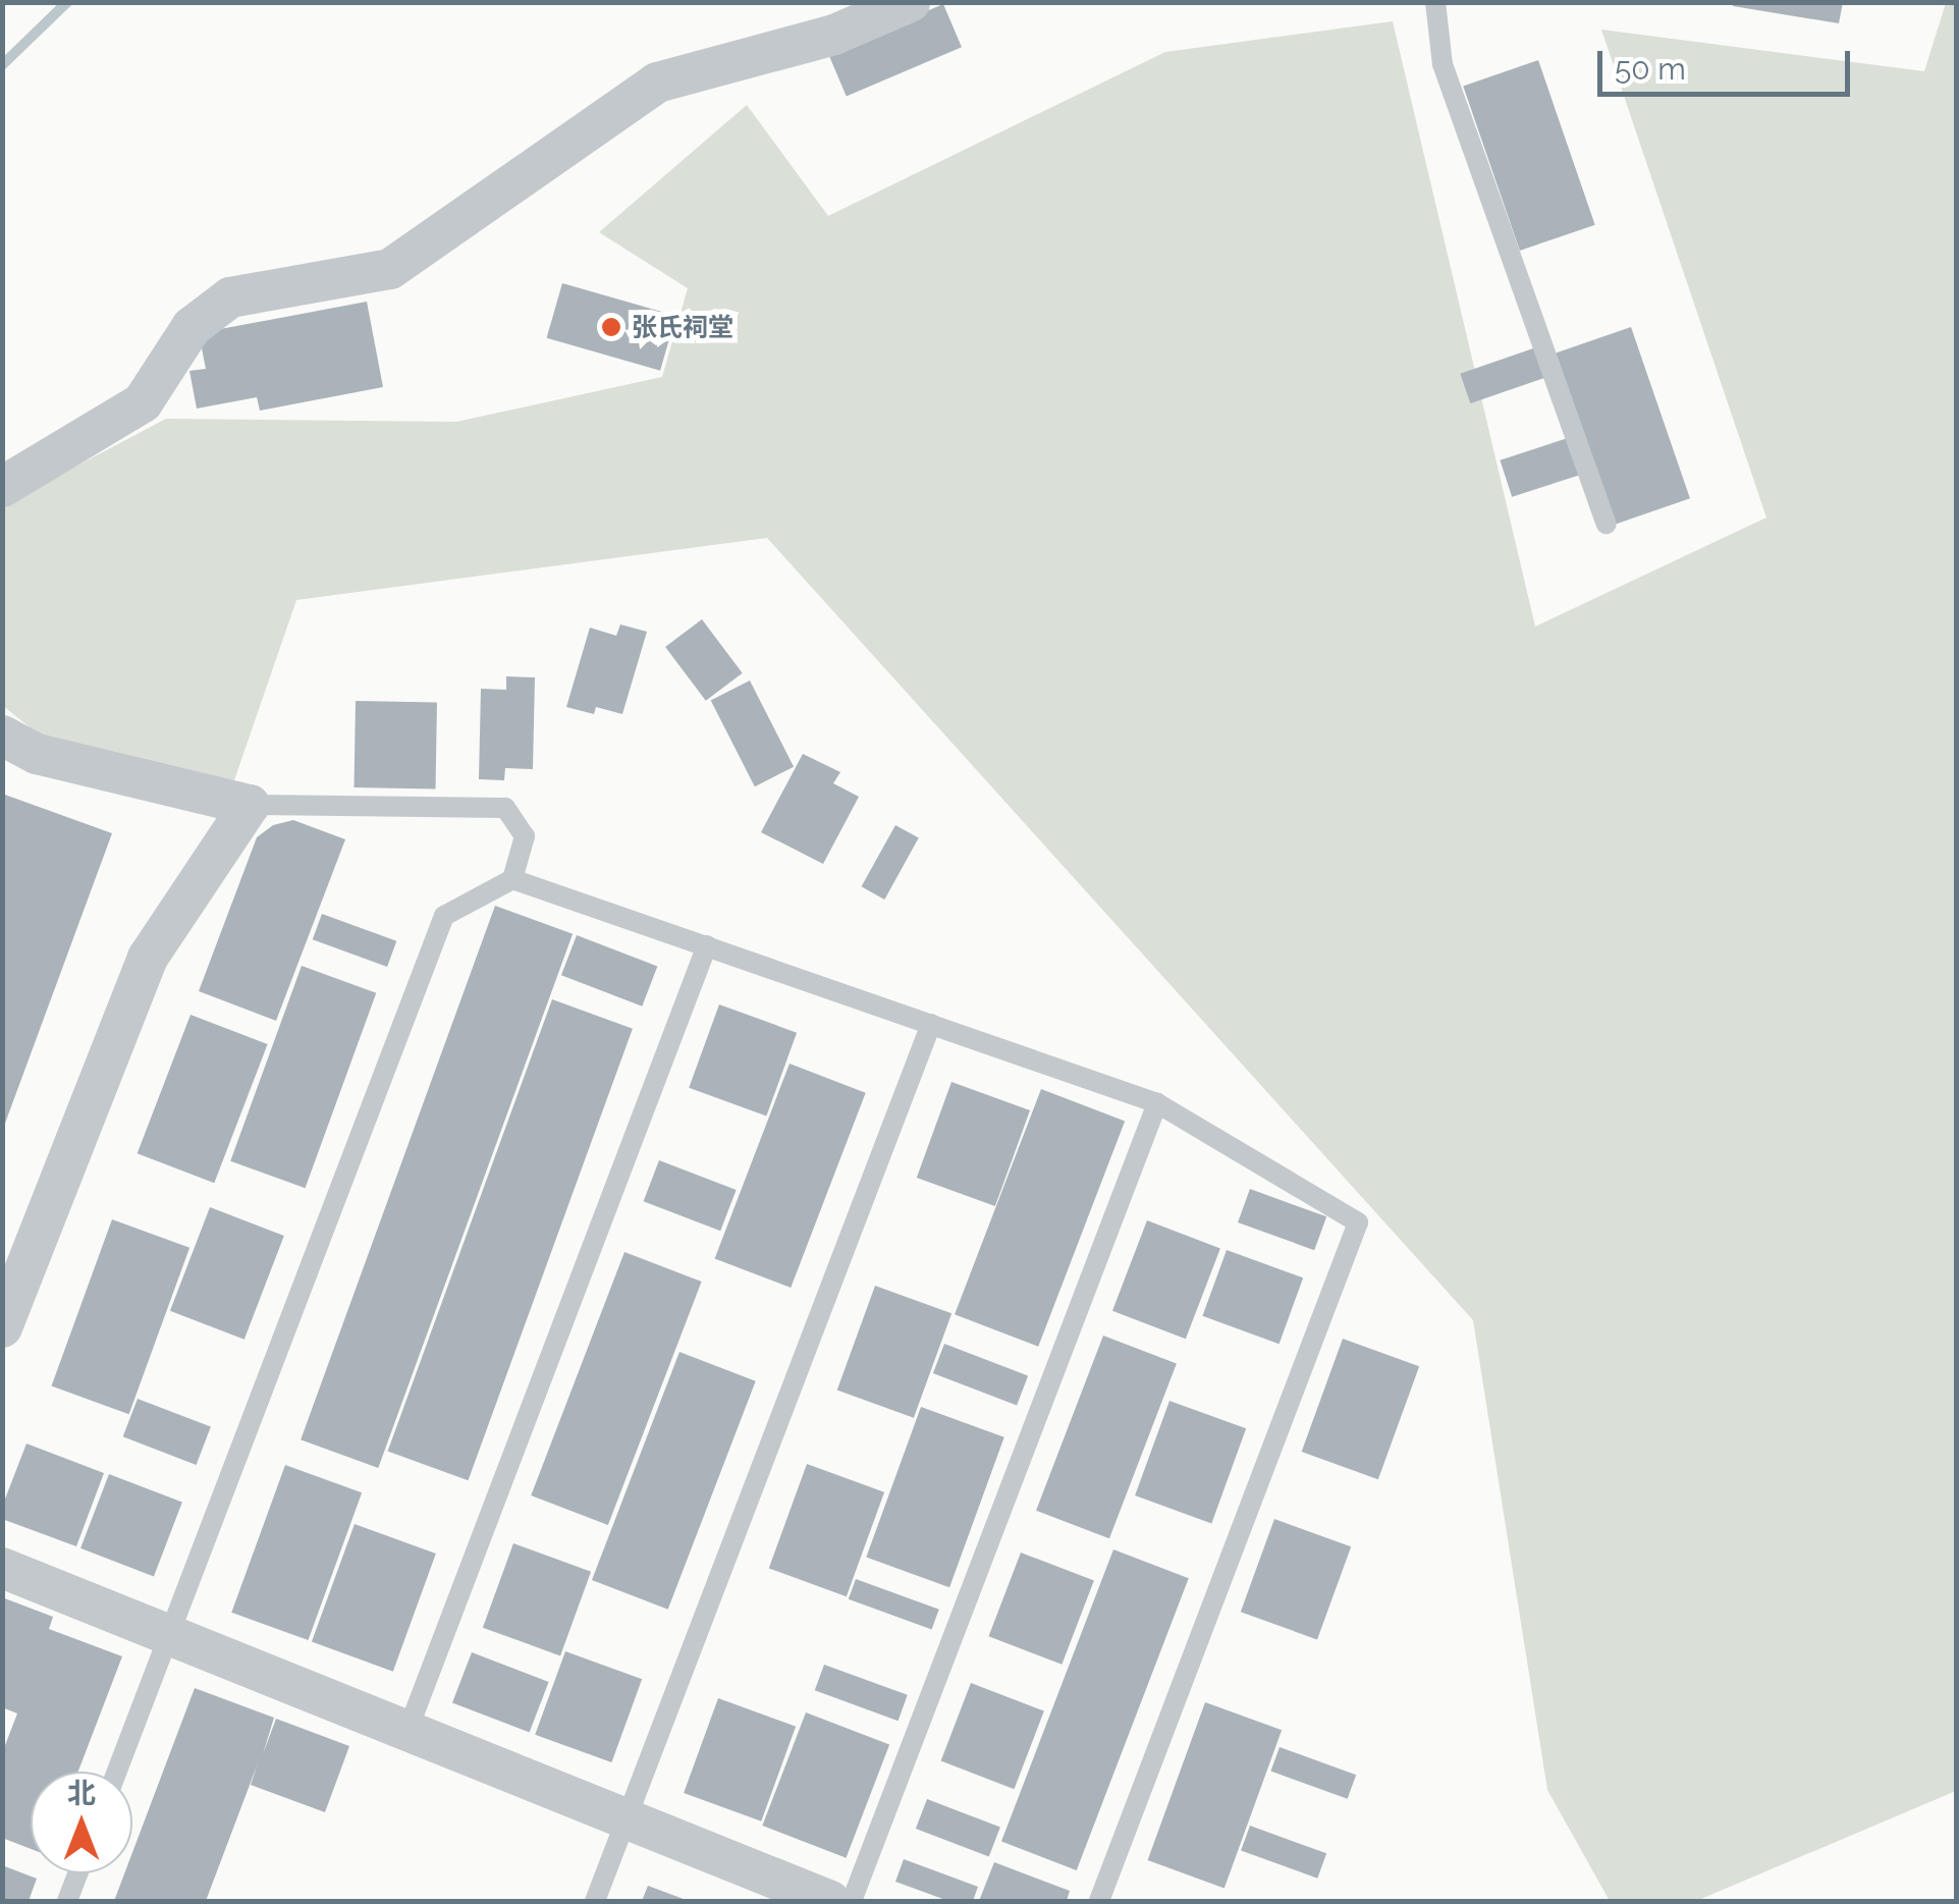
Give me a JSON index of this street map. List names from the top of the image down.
{
  "places": ["张氏祠堂"],
  "scale_bar": "50 m",
  "north": "top"
}
